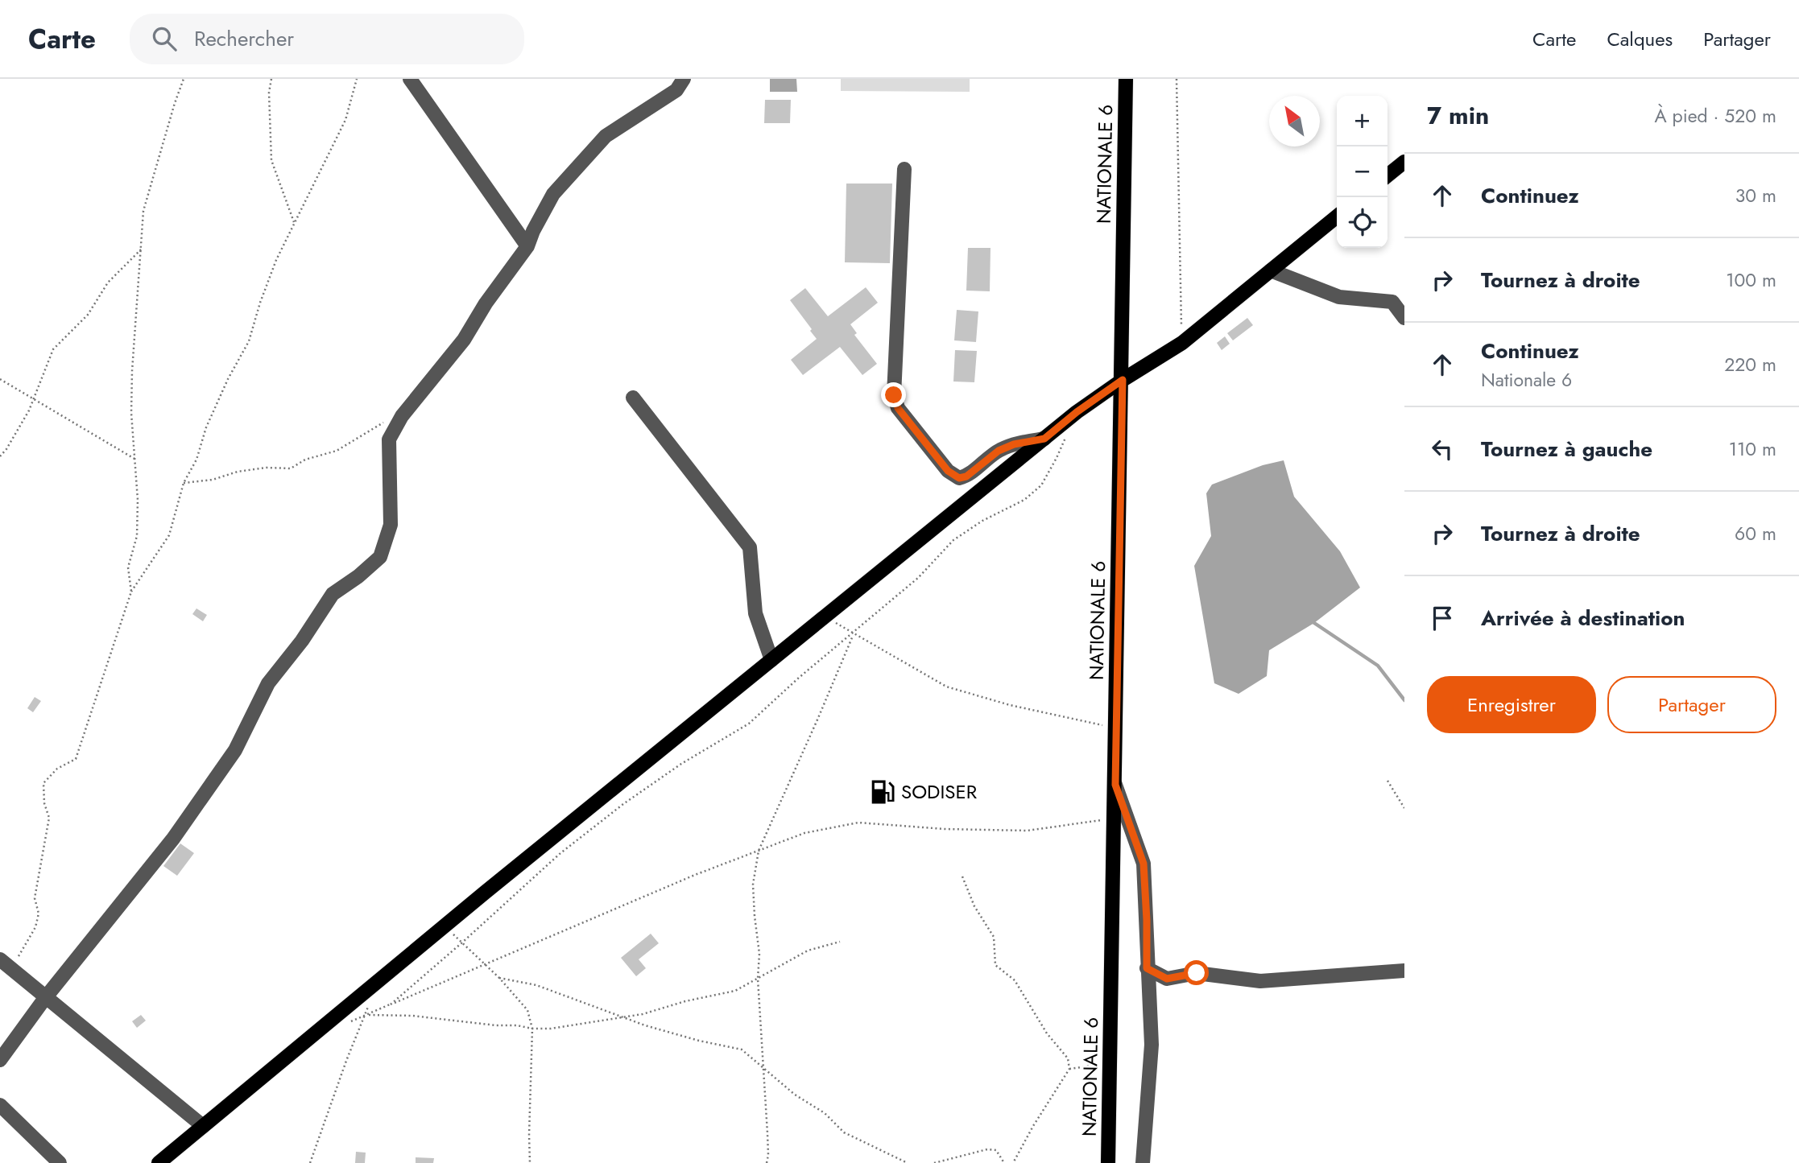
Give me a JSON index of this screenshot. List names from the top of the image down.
{
  "streets": {
    "main road": ["NATIONALE 6"]
  },
  "places": {
    "fuel station": ["SODISER"]
  },
  "north": "top left",
  "page": {
    "header": "Carte",
    "search": "Rechercher",
    "nav": ["Carte", "Calques", "Partager"],
    "heading": ["7 min", "À pied · 520 m"],
    "map_buttons": ["+", "−"],
    "list": [
      ["Continuez", "30 m"],
      ["Tournez à droite", "100 m"],
      ["Continuez", "Nationale 6", "220 m"],
      ["Tournez à gauche", "110 m"],
      ["Tournez à droite", "60 m"],
      "Arrivée à destination"
    ],
    "buttons": ["Enregistrer", "Partager"]
  }
}
